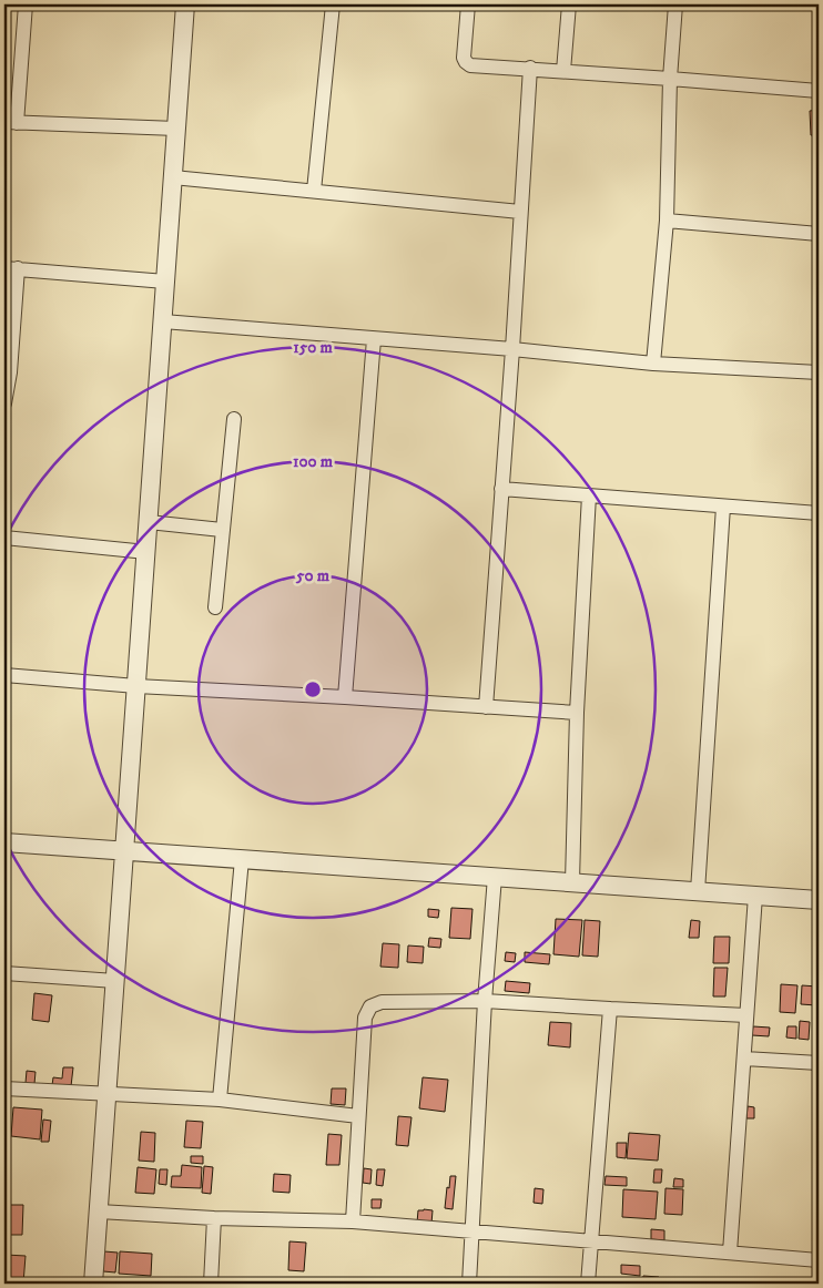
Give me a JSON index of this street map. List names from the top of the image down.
{
  "rings": ["150 m", "100 m", "50 m"]
}
